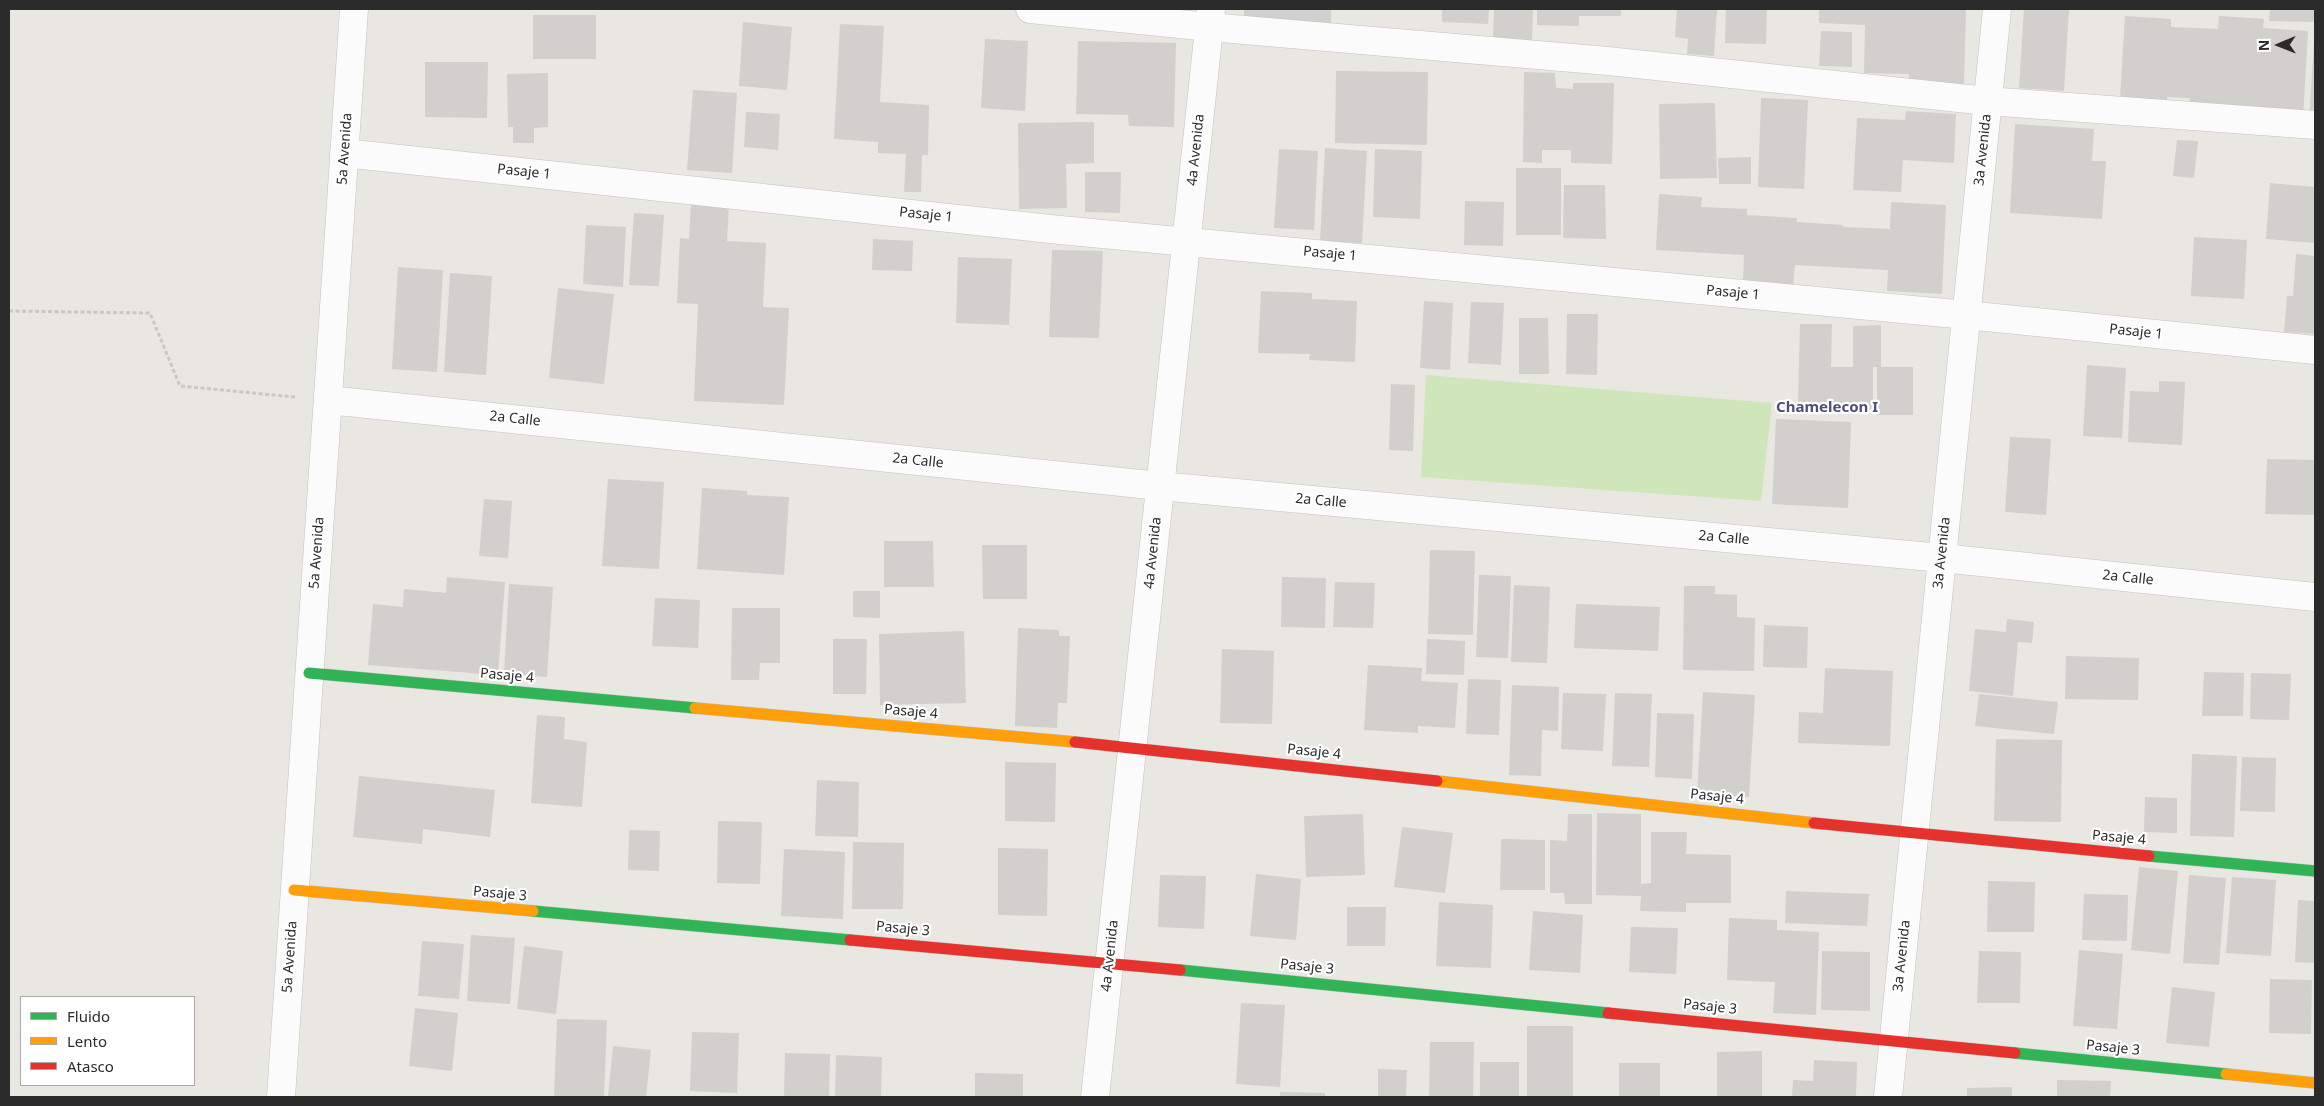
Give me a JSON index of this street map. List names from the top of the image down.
{
  "streets": {
    "street": [
      "5a Avenida",
      "4a Avenida",
      "3a Avenida",
      "Pasaje 1",
      "2a Calle",
      "Pasaje 4",
      "Pasaje 3"
    ]
  },
  "crossings": [
    ["5a Avenida", "Pasaje 1"],
    ["5a Avenida", "2a Calle"],
    ["5a Avenida", "Pasaje 4"],
    ["5a Avenida", "Pasaje 3"],
    ["4a Avenida", "Pasaje 1"],
    ["4a Avenida", "2a Calle"],
    ["4a Avenida", "Pasaje 4"],
    ["4a Avenida", "Pasaje 3"],
    ["3a Avenida", "Pasaje 1"],
    ["3a Avenida", "2a Calle"],
    ["3a Avenida", "Pasaje 4"],
    ["3a Avenida", "Pasaje 3"]
  ],
  "districts": ["Chamelecon I"],
  "legend": ["Fluido", "Lento", "Atasco"],
  "north": "left"
}
